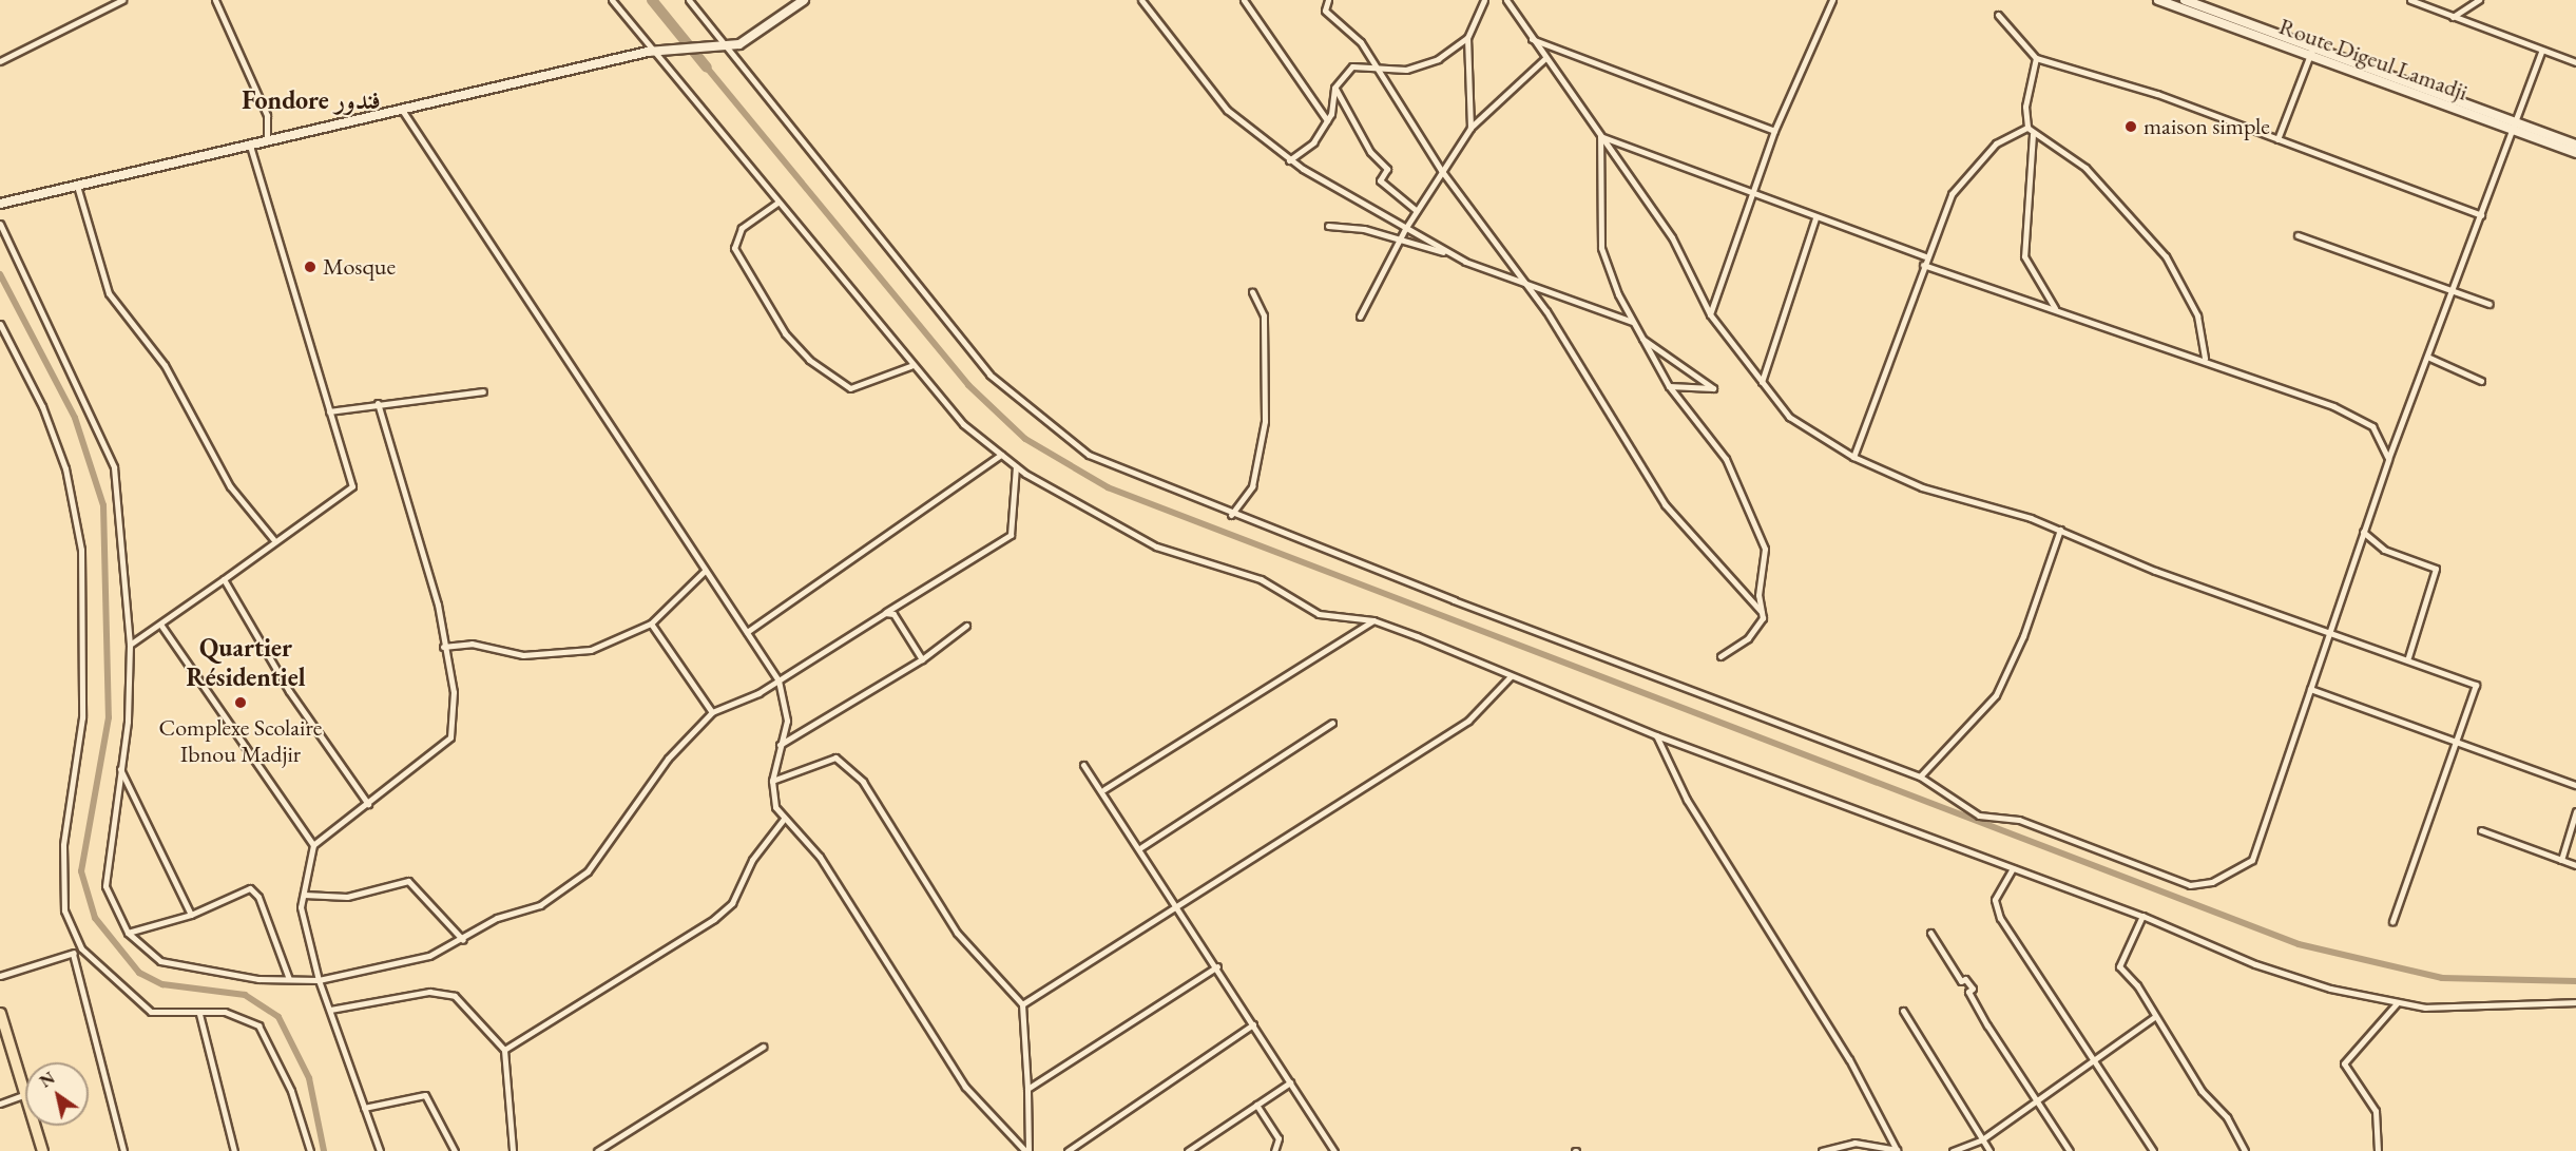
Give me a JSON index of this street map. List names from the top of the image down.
{
  "streets": {
    "main road": ["Route Digeul Lamadji"]
  },
  "districts": ["Fondore فندور", "Quartier Résidentiel"],
  "places": ["maison simple", "Mosque", "Complexe Scolaire Ibnou Madjir"],
  "north": "top left"
}
